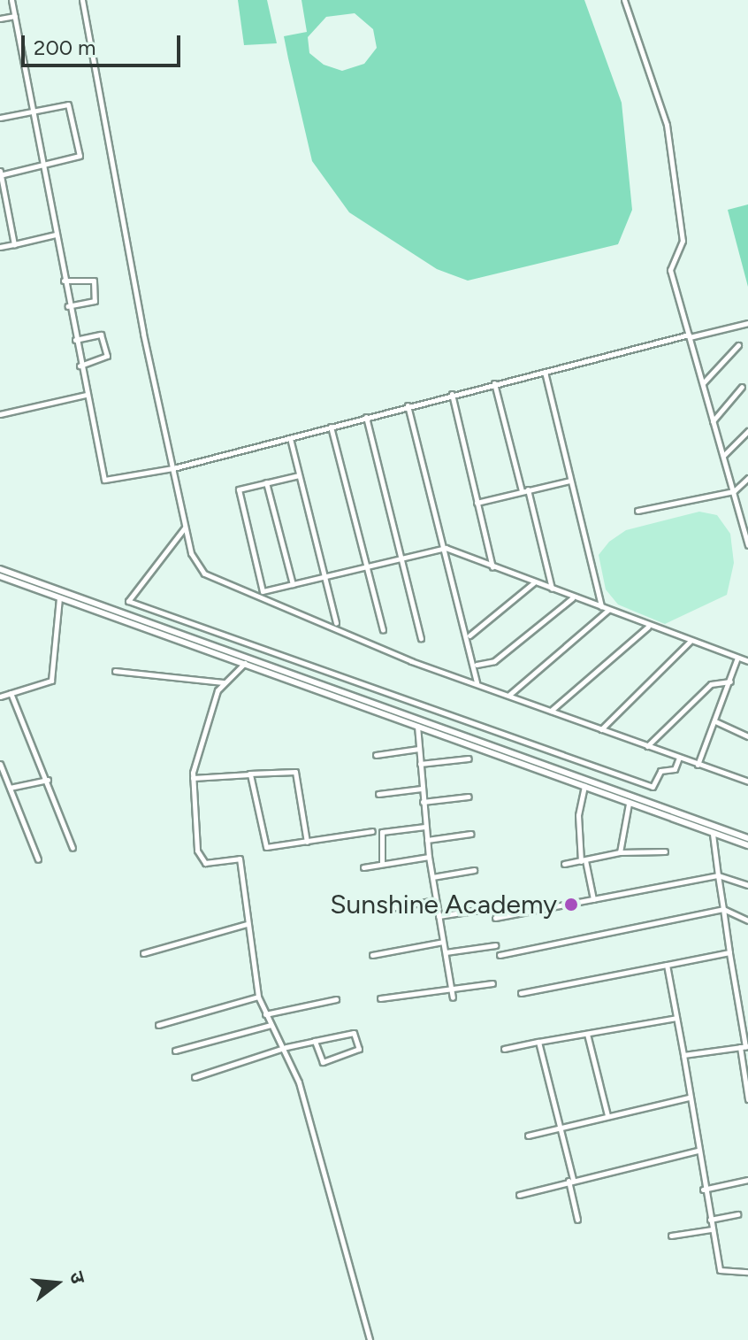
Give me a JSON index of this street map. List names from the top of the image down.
{
  "places": ["Sunshine Academy"],
  "scale_bar": "200 m",
  "north": "right"
}
